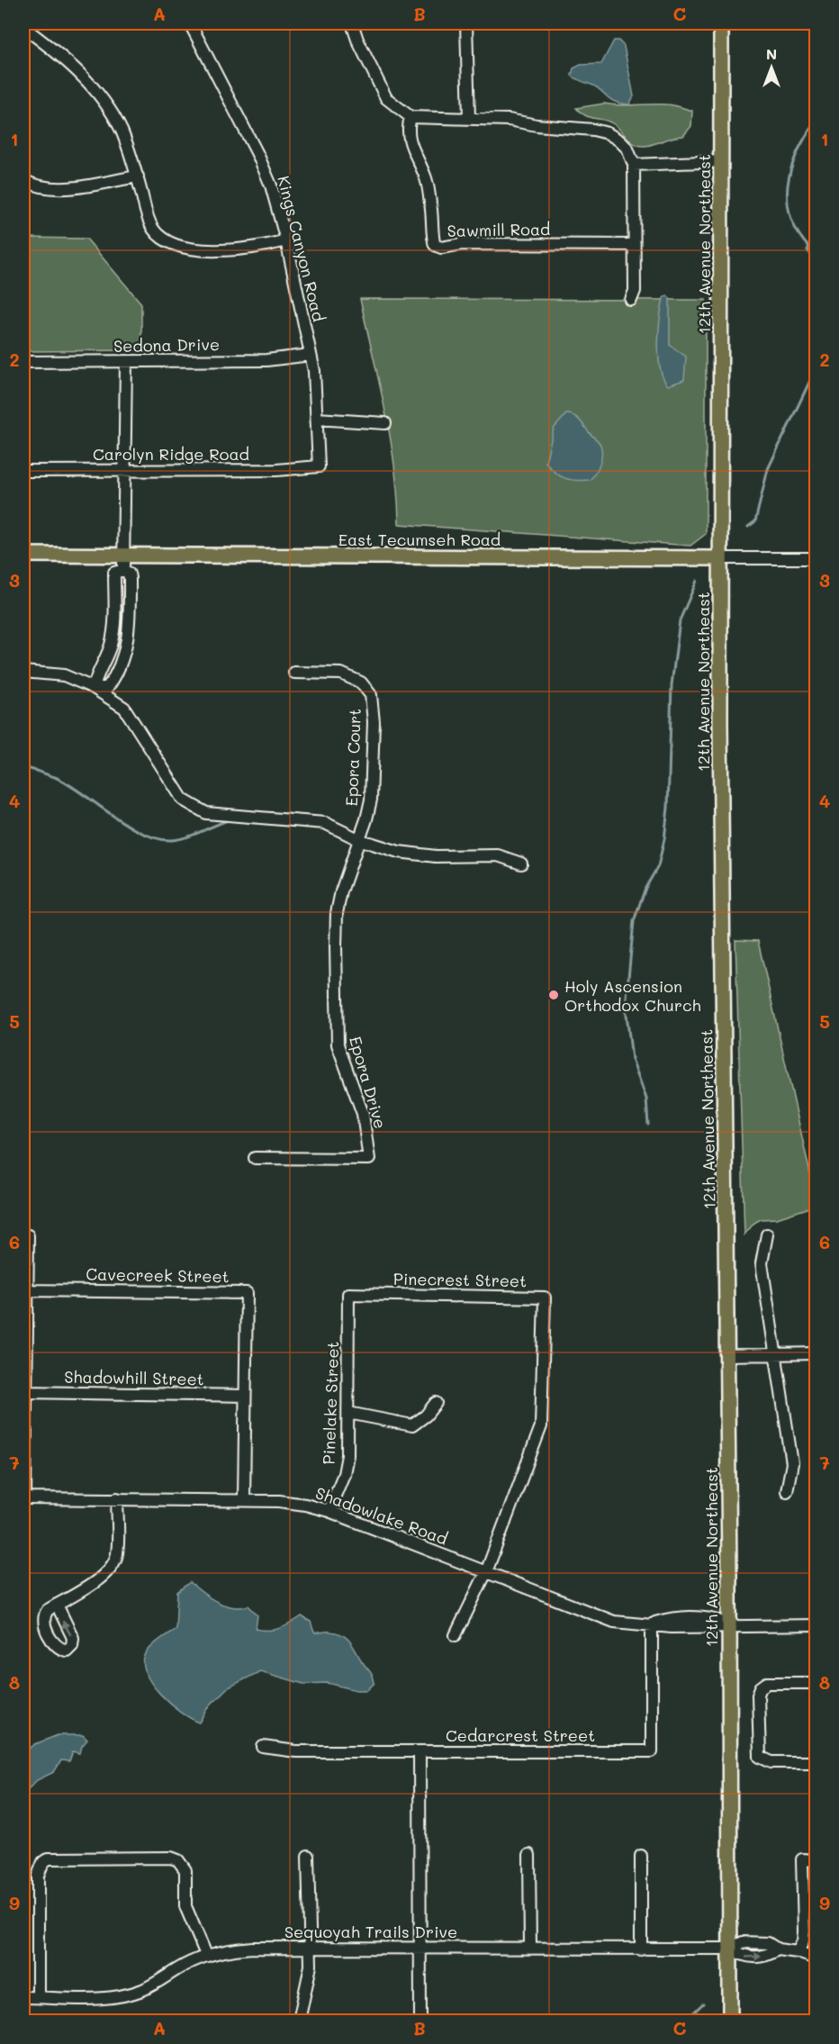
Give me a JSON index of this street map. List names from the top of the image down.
{
  "streets": {
    "main road": ["12th Avenue Northeast", "East Tecumseh Road"],
    "street": [
      "Sawmill Road",
      "Kings Canyon Road",
      "Sedona Drive",
      "Carolyn Ridge Road",
      "Epora Court",
      "Epora Drive",
      "Cavecreek Street",
      "Pinecrest Street",
      "Shadowhill Street",
      "Pinelake Street",
      "Shadowlake Road",
      "Cedarcrest Street",
      "Sequoyah Trails Drive"
    ]
  },
  "crossings": [
    ["12th Avenue Northeast", "East Tecumseh Road"],
    ["12th Avenue Northeast", "Shadowlake Road"],
    ["12th Avenue Northeast", "Sequoyah Trails Drive"],
    ["Kings Canyon Road", "Sedona Drive"],
    ["Kings Canyon Road", "Carolyn Ridge Road"],
    ["Epora Court", "Epora Drive"],
    ["Cavecreek Street", "Shadowhill Street"],
    ["Cavecreek Street", "Shadowlake Road"],
    ["Pinecrest Street", "Pinelake Street"],
    ["Pinecrest Street", "Shadowlake Road"],
    ["Pinelake Street", "Shadowlake Road"],
    ["Shadowlake Road", "Cedarcrest Street"]
  ],
  "places": ["Holy Ascension Orthodox Church"],
  "north": "top",
  "grid": {
    "columns": ["A", "B", "C"],
    "rows": [
      "1",
      "2",
      "3",
      "4",
      "5",
      "6",
      "7",
      "8",
      "9"
    ]
  }
}
